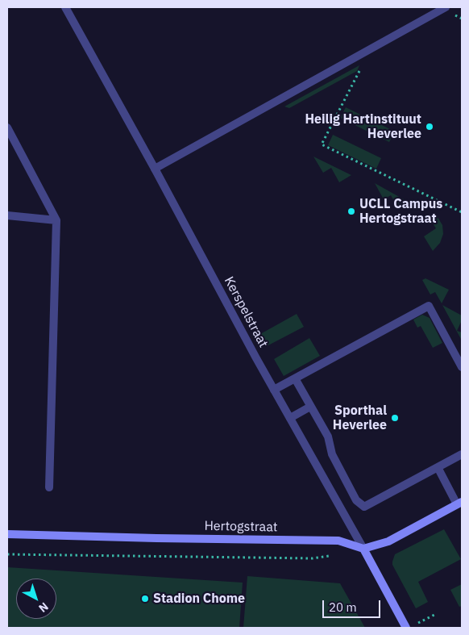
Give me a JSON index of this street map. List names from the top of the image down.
{
  "streets": {
    "street": ["Kerspelstraat", "Hertogstraat"]
  },
  "crossings": [
    ["Kerspelstraat", "Hertogstraat"]
  ],
  "places": [
    "Heilig Hartinstituut Heverlee",
    "UCLL Campus Hertogstraat",
    "Sporthal Heverlee",
    "Stadion Chome"
  ],
  "scale_bar": "20 m",
  "north": "bottom right"
}
